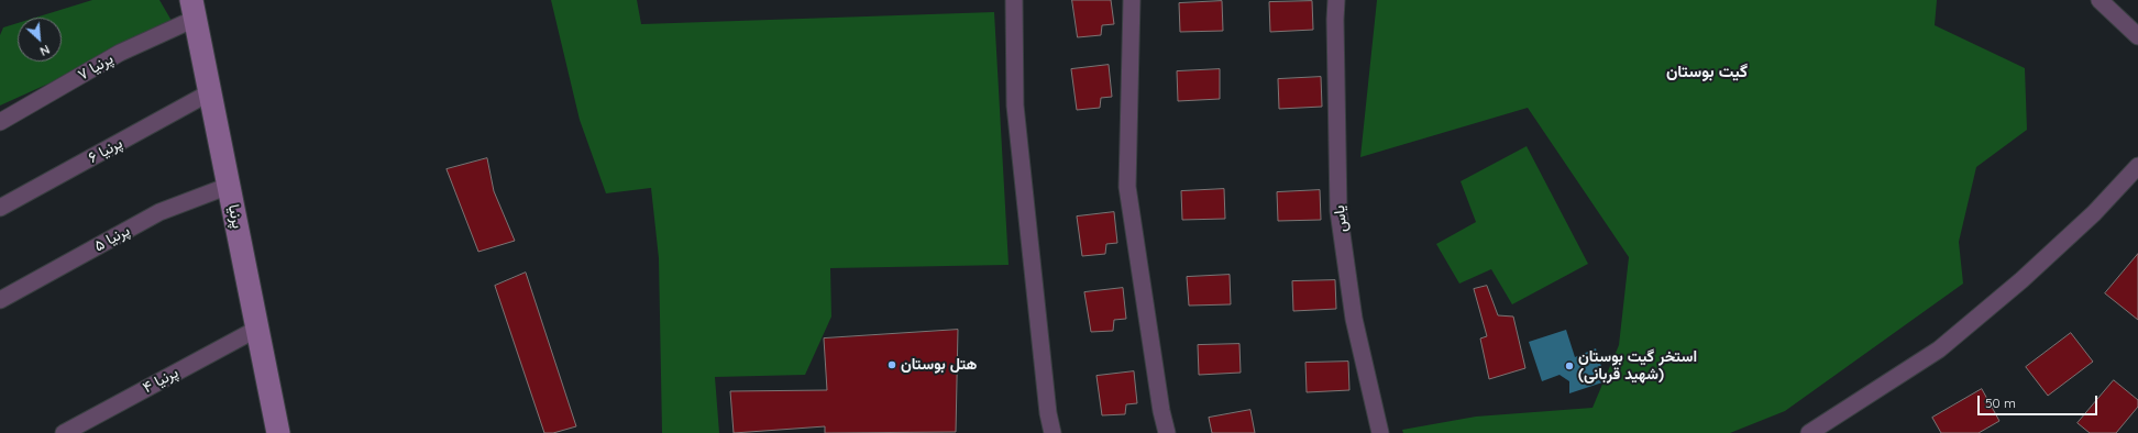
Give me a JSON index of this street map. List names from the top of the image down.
{
  "streets": {
    "street": [
      "پرنیا ۷",
      "پرنیا ۶",
      "پرنیا",
      "یاس",
      "پرنیا ۵",
      "پرنیا ۴"
    ]
  },
  "crossings": [
    ["پرنیا ۷", "پرنیا"],
    ["پرنیا ۶", "پرنیا"],
    ["پرنیا", "پرنیا ۵"],
    ["پرنیا", "پرنیا ۴"]
  ],
  "districts": ["گیت بوستان"],
  "places": ["هتل بوستان", "استخر گیت بوستان (شهید قربانی)"],
  "scale_bar": "50 m",
  "north": "bottom right"
}
